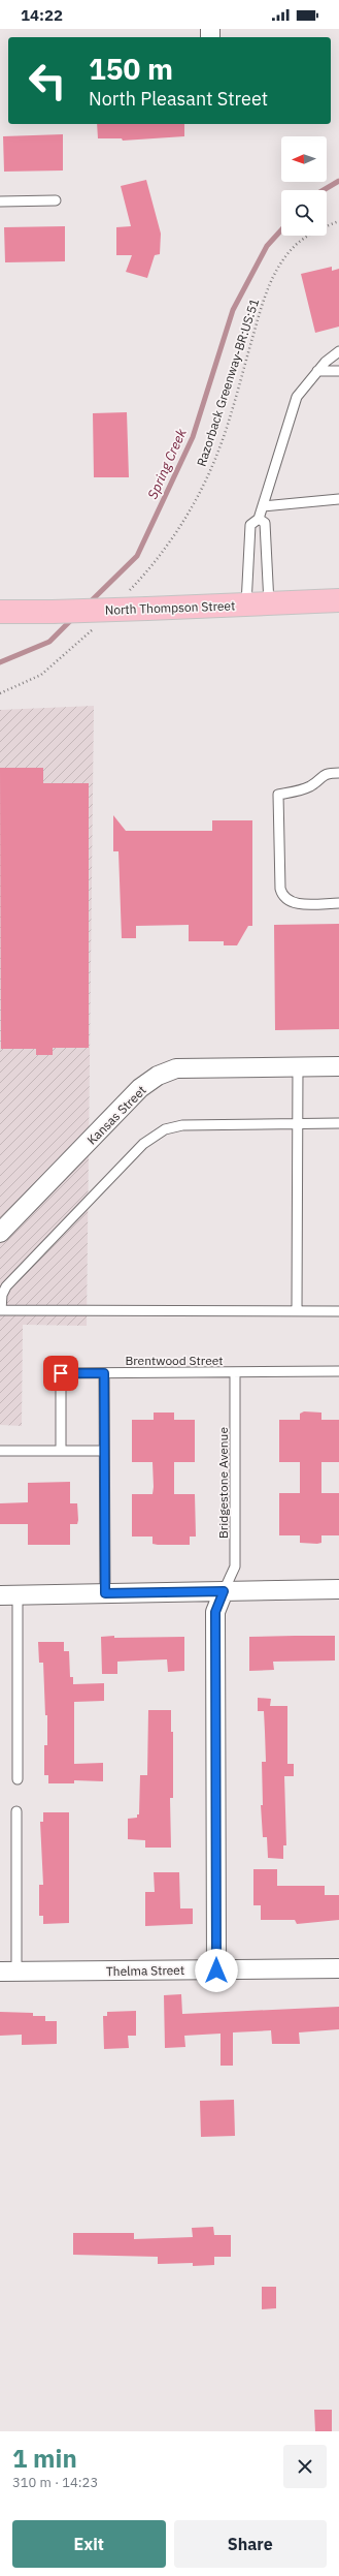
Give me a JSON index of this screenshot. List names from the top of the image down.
{
  "streets": {
    "main road": ["North Thompson Street"],
    "street": ["Kansas Street", "Thelma Street"],
    "lane": ["Brentwood Street", "Bridgestone Avenue"],
    "path": ["Razorback Greenway-BR:US:51"]
  },
  "crossings": [
    ["Brentwood Street", "Bridgestone Avenue"]
  ],
  "water": ["Spring Creek"],
  "north": "left",
  "page": {
    "status": "14:22",
    "turn": ["150 m", "North Pleasant Street"],
    "heading": ["1 min", "310 m · 14:23"],
    "buttons": ["Exit", "Share"]
  }
}
